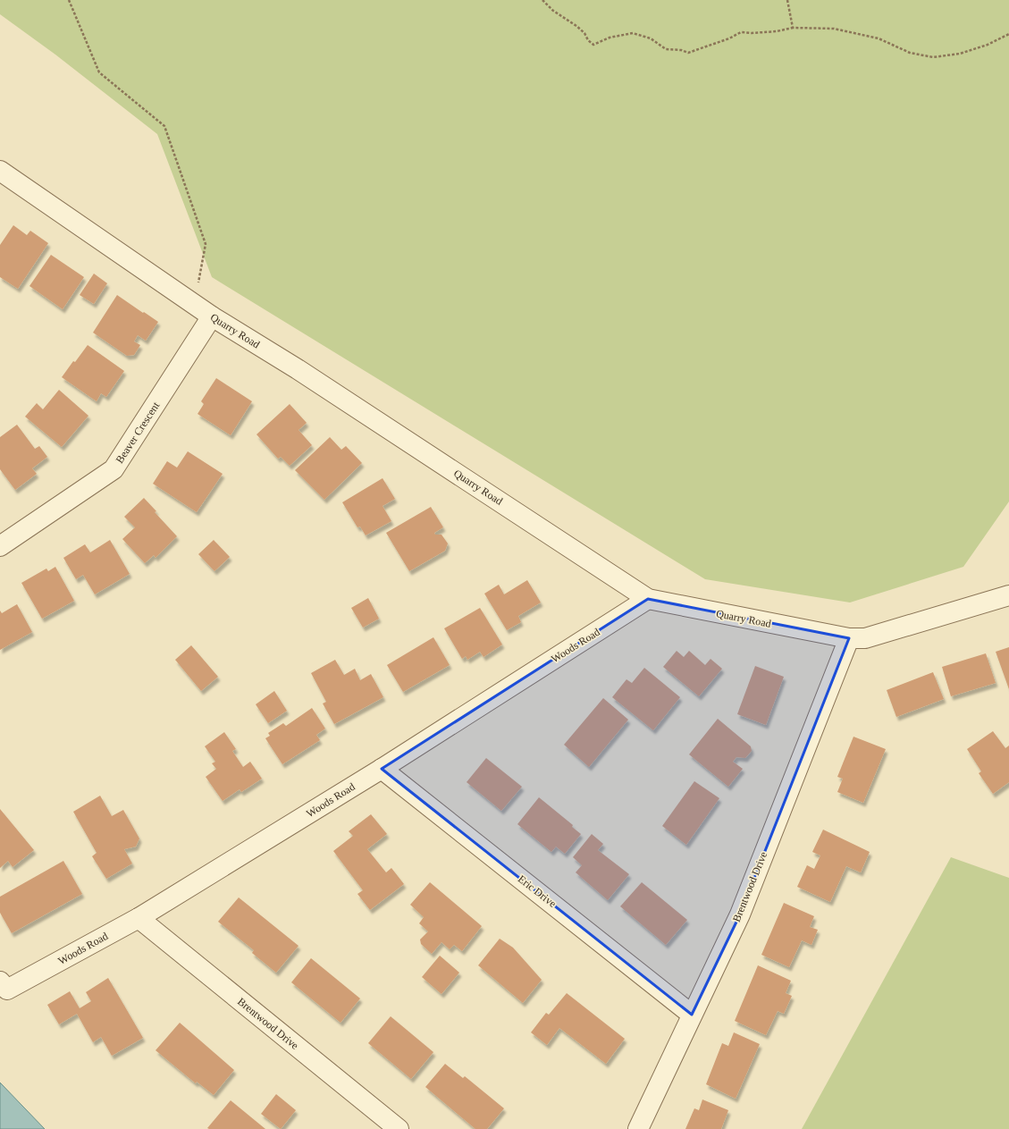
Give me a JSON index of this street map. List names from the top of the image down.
{
  "streets": {
    "street": [
      "Quarry Road",
      "Beaver Crescent",
      "Woods Road",
      "Brentwood Drive",
      "Eric Drive"
    ]
  },
  "crossings": [
    ["Quarry Road", "Beaver Crescent"],
    ["Quarry Road", "Woods Road"],
    ["Quarry Road", "Brentwood Drive"],
    ["Woods Road", "Brentwood Drive"],
    ["Woods Road", "Eric Drive"],
    ["Brentwood Drive", "Eric Drive"]
  ]
}
